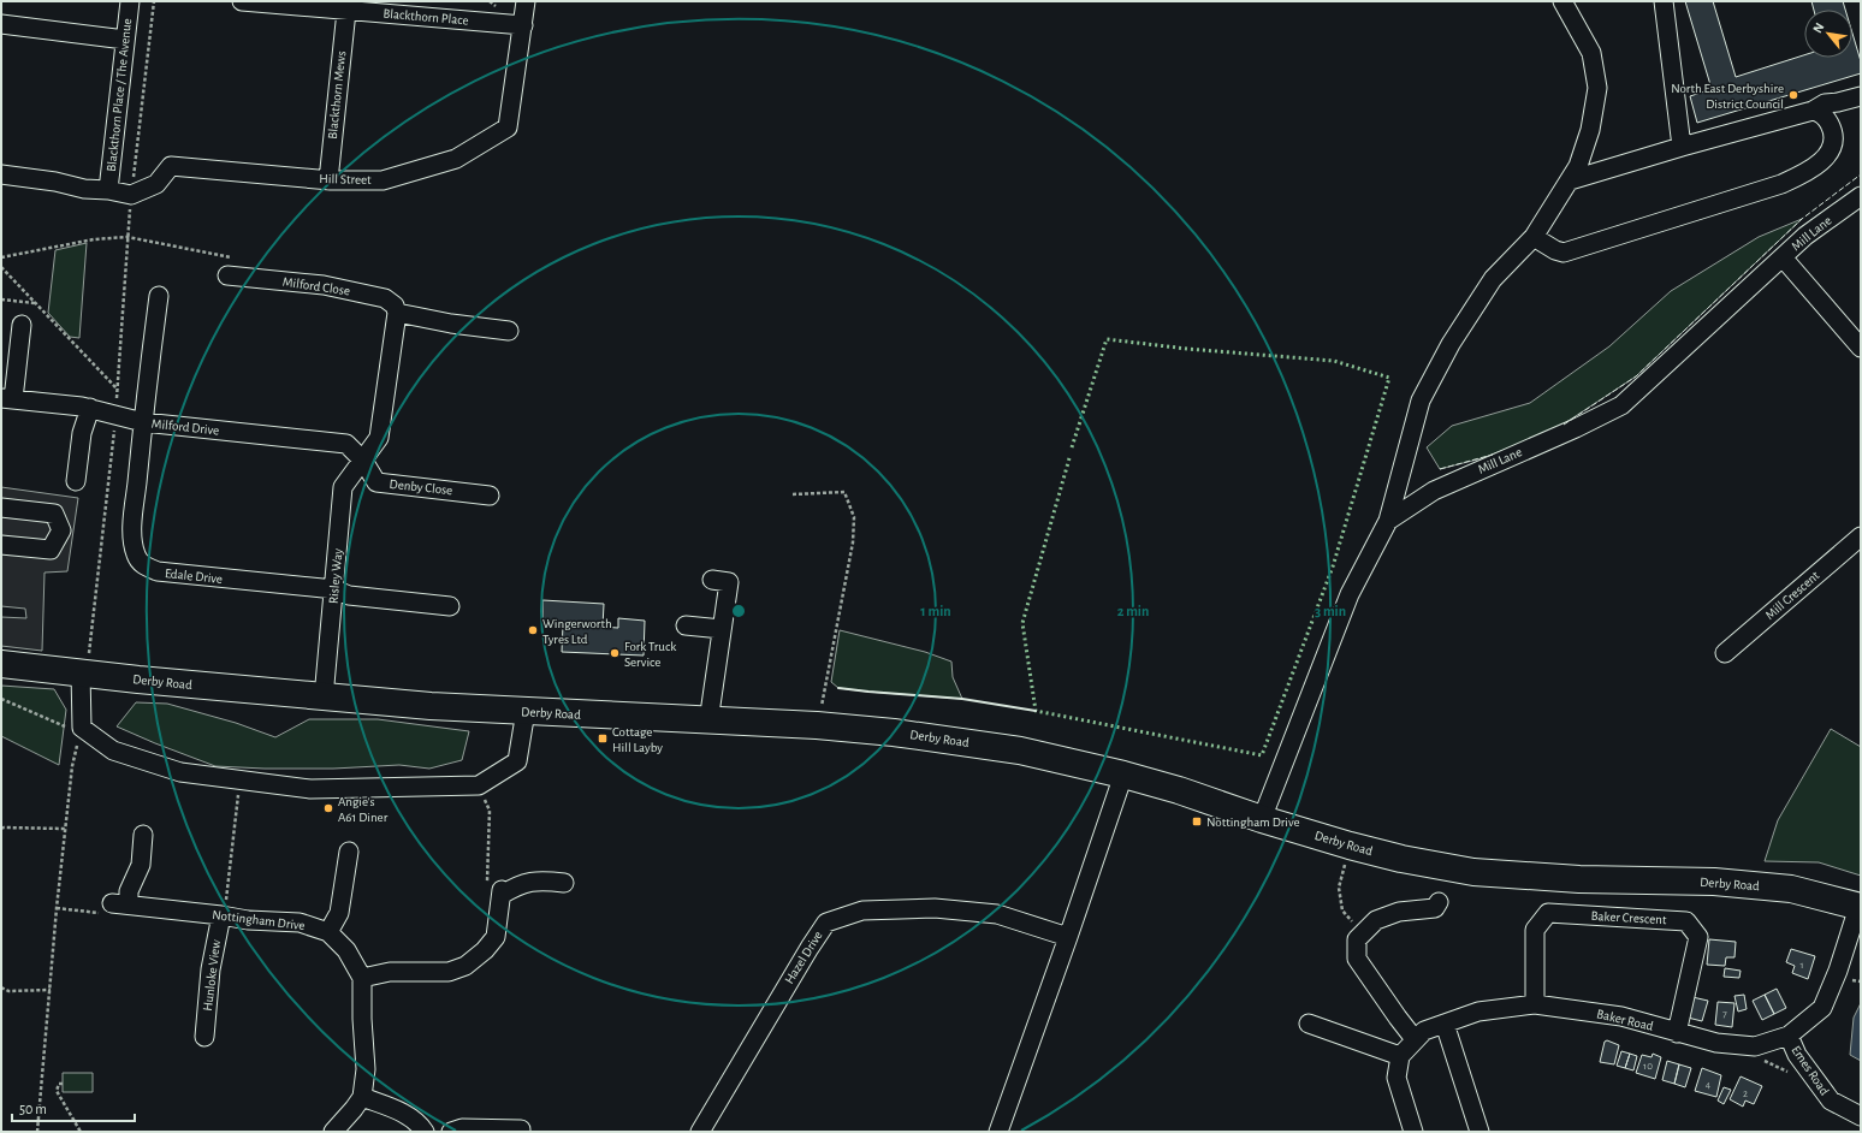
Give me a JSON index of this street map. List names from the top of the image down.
{
  "streets": {
    "highway": ["Derby Road"],
    "street": [
      "Blackthorn Place",
      "Blackthorn Place / The Avenue",
      "Blackthorn Mews",
      "Hill Street",
      "Mill Lane",
      "Milford Close",
      "Milford Drive",
      "Denby Close",
      "Edale Drive",
      "Risley Way",
      "Mill Crescent",
      "Baker Crescent",
      "Nottingham Drive",
      "Hazel Drive",
      "Hunloke View",
      "Baker Road",
      "Emes Road"
    ]
  },
  "crossings": [
    ["Blackthorn Place", "Blackthorn Mews"],
    ["Blackthorn Place", "Hill Street"],
    ["Blackthorn Mews", "Hill Street"],
    ["Mill Lane", "Derby Road"],
    ["Milford Drive", "Denby Close"],
    ["Milford Drive", "Edale Drive"],
    ["Milford Drive", "Risley Way"],
    ["Denby Close", "Risley Way"],
    ["Edale Drive", "Risley Way"],
    ["Risley Way", "Derby Road"],
    ["Derby Road", "Baker Road"],
    ["Baker Crescent", "Baker Road"],
    ["Nottingham Drive", "Hunloke View"],
    ["Baker Road", "Emes Road"]
  ],
  "places": {
    "other": [
      "North East Derbyshire District Council",
      "Wingerworth Tyres Ltd",
      "Fork Truck Service",
      "Angie's A61 Diner"
    ],
    "transit": ["Cottage Hill Layby", "Nottingham Drive"]
  },
  "house_numbers": [
    "1",
    "7",
    "10",
    "4",
    "2"
  ],
  "scale_bar": "50 m",
  "north": "top left",
  "rings": ["1 min", "2 min", "3 min"]
}
